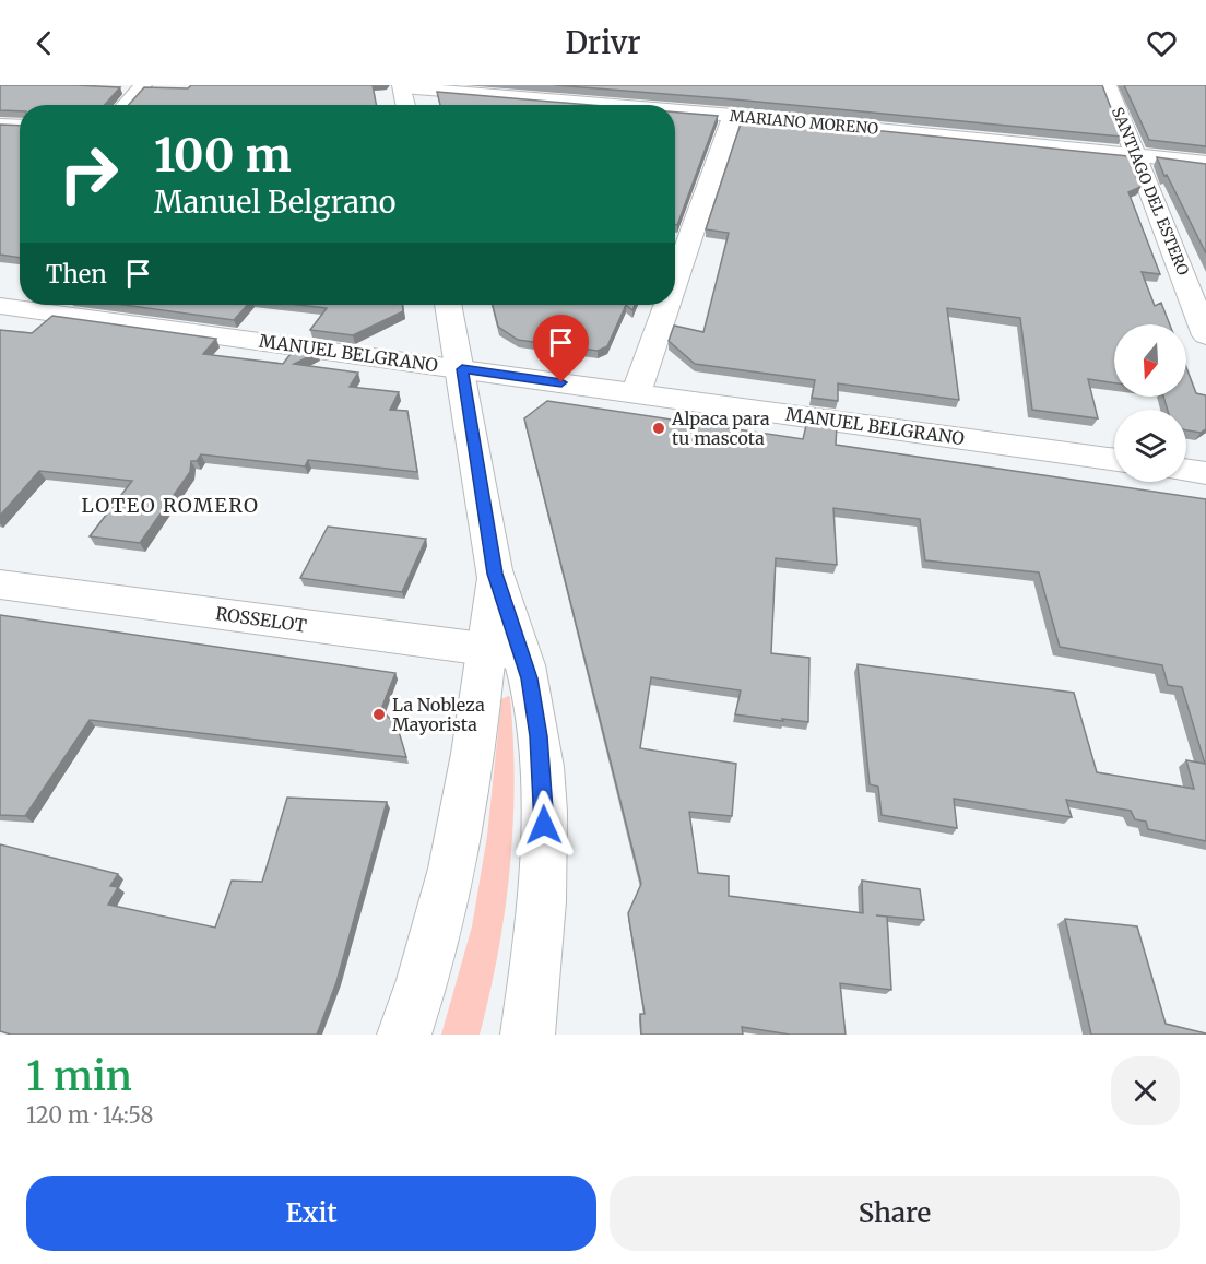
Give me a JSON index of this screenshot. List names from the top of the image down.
{
  "streets": {
    "street": [
      "MARIANO MORENO",
      "SANTIAGO DEL ESTERO",
      "MANUEL BELGRANO",
      "ROSSELOT"
    ]
  },
  "crossings": [
    ["MARIANO MORENO", "SANTIAGO DEL ESTERO"]
  ],
  "districts": ["LOTEO ROMERO"],
  "places": ["Alpaca para tu mascota", "La Nobleza Mayorista"],
  "north": "bottom",
  "page": {
    "header": "Drivr",
    "turn": ["100 m", "Manuel Belgrano"],
    "then": "Then",
    "heading": ["1 min", "120 m · 14:58"],
    "buttons": ["Exit", "Share"]
  }
}
